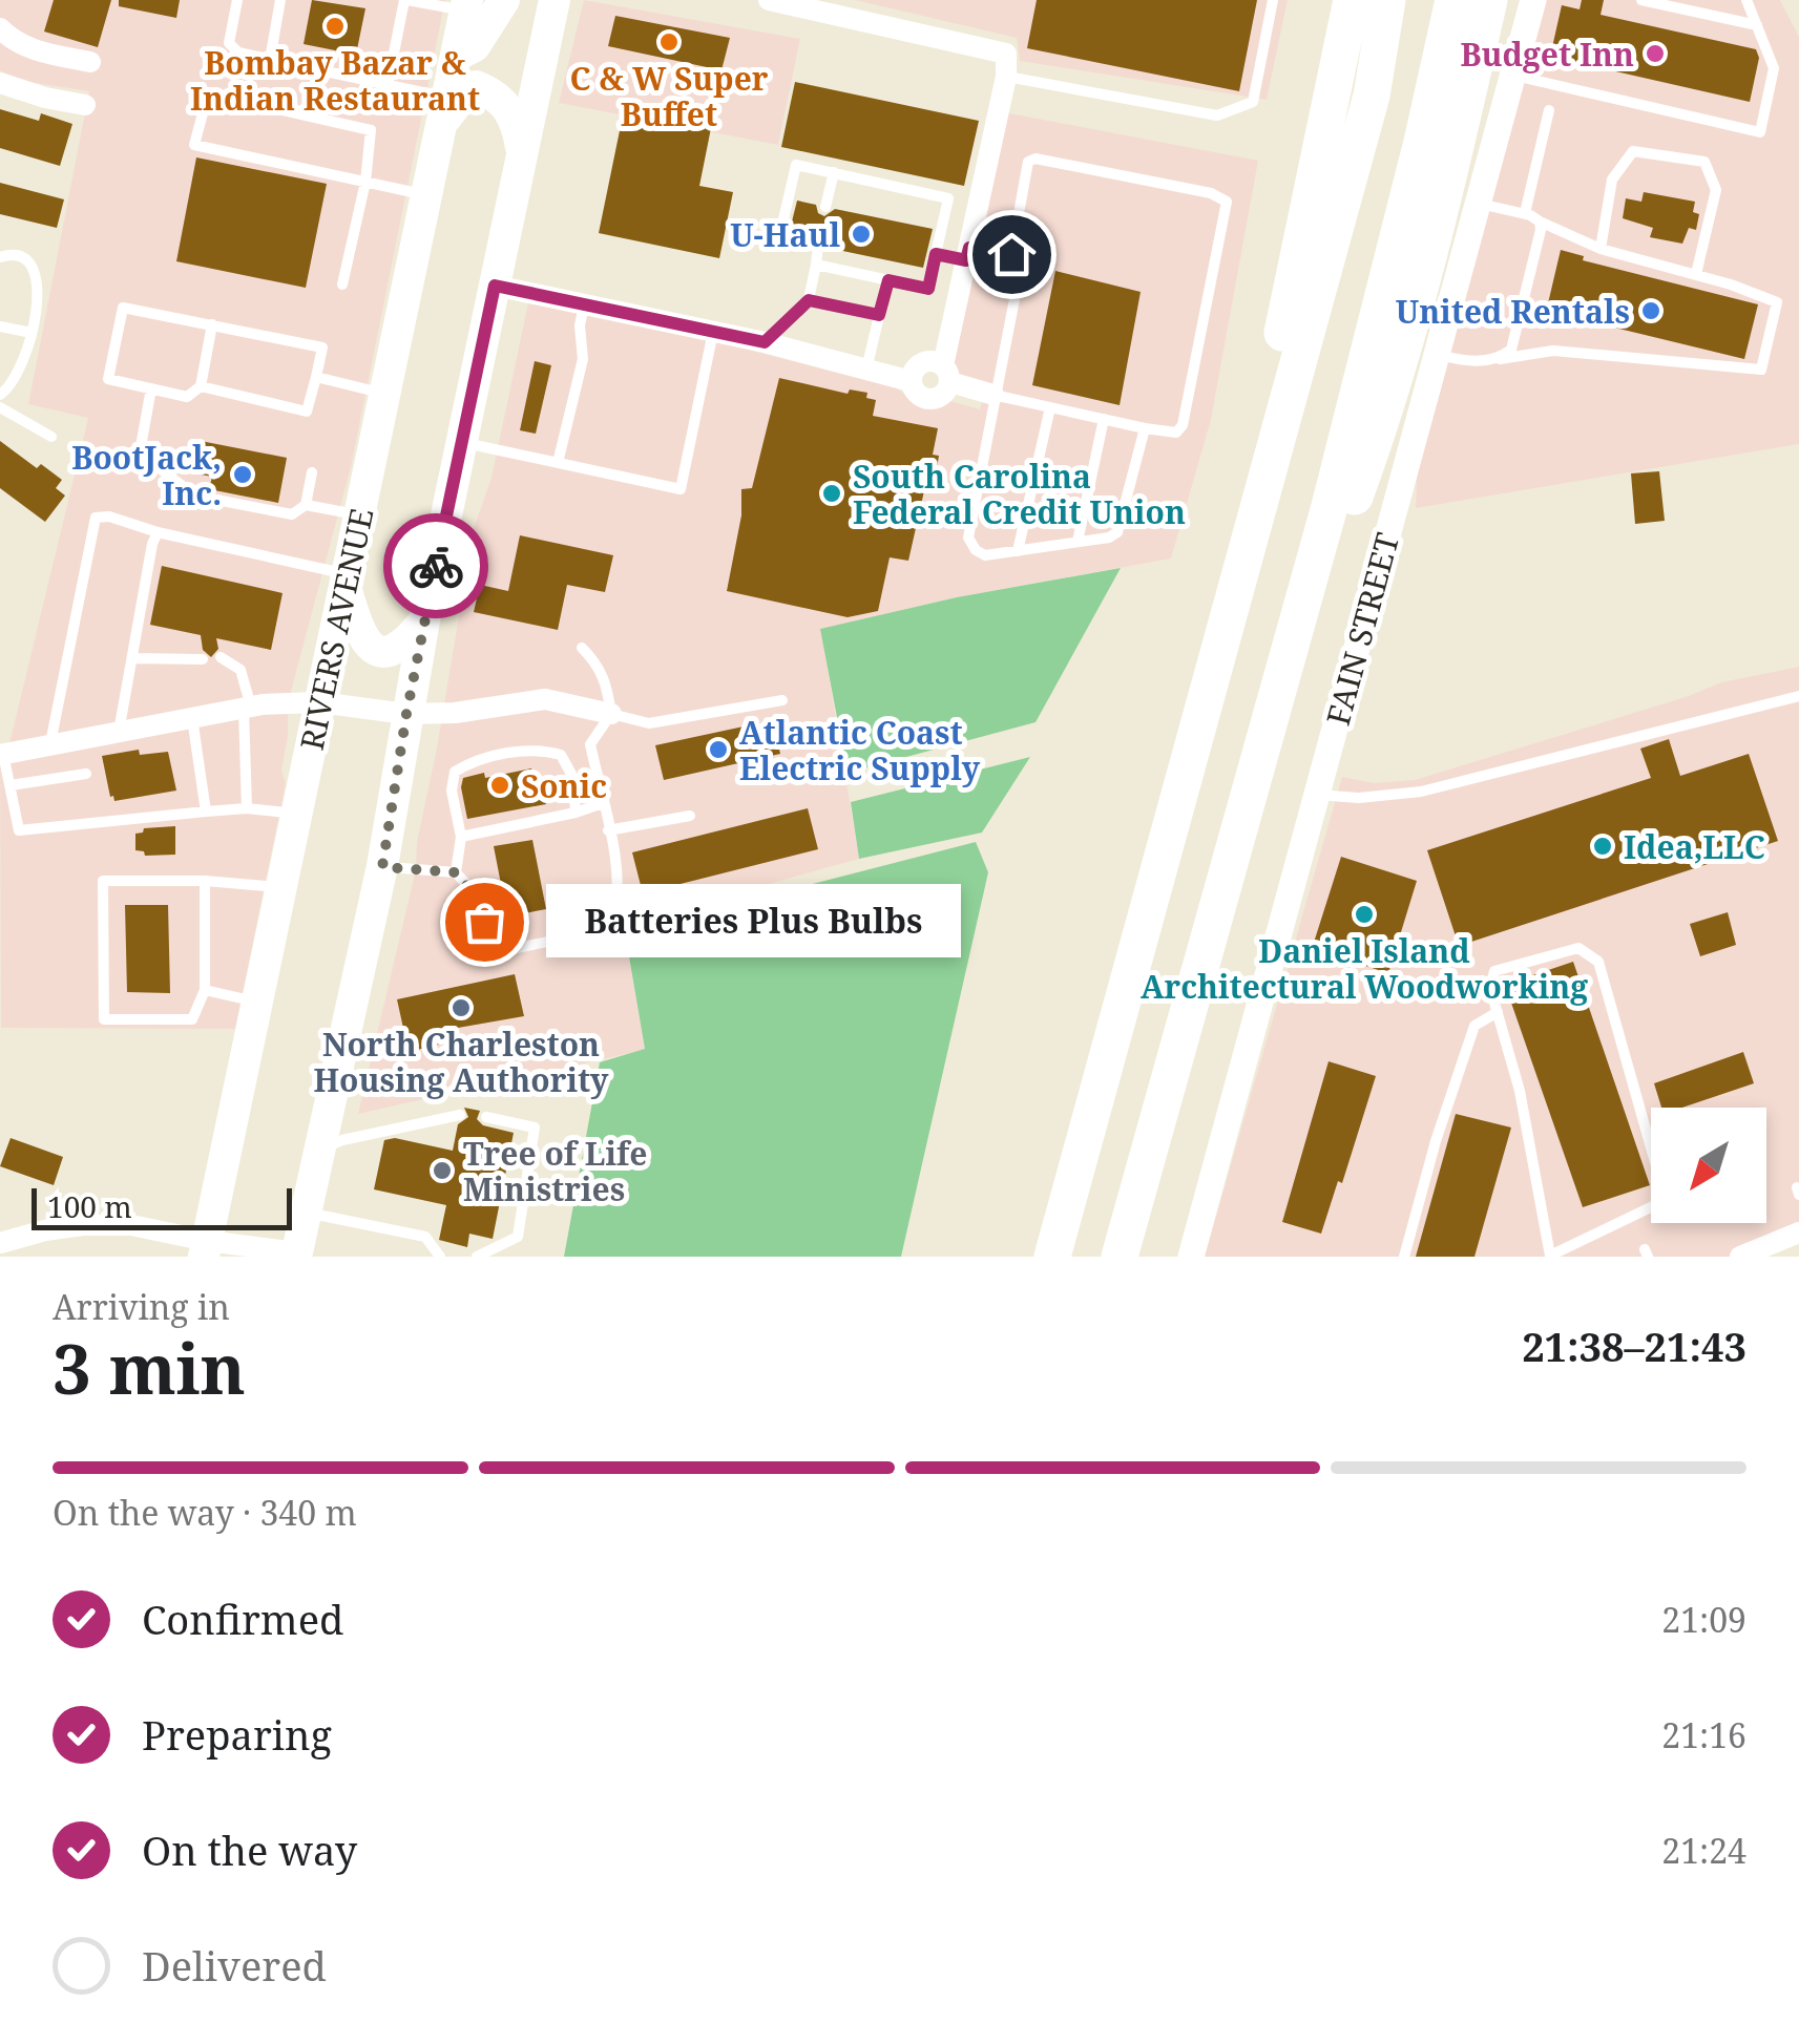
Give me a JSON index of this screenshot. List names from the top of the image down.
{
  "streets": {
    "main road": ["RIVERS AVENUE"],
    "street": ["FAIN STREET"]
  },
  "places": [
    "Bombay Bazar & Indian Restaurant",
    "C & W Super Buffet",
    "Budget Inn",
    "U-Haul",
    "United Rentals",
    "BootJack, Inc.",
    "South Carolina Federal Credit Union",
    "Atlantic Coast Electric Supply",
    "Sonic",
    "Idea,LLC",
    "Daniel Island Architectural Woodworking",
    "Batteries Plus Bulbs",
    "North Charleston Housing Authority",
    "Tree of Life Ministries"
  ],
  "scale_bar": "100 m",
  "north": "bottom left",
  "page": {
    "bubble": "Batteries Plus Bulbs",
    "scale": "100 m",
    "heading": ["3 min", "Arriving in", "21:38–21:43"],
    "bar": "On the way · 340 m",
    "list": [
      ["Confirmed", "21:09"],
      ["Preparing", "21:16"],
      ["On the way", "21:24"],
      "Delivered"
    ]
  }
}
